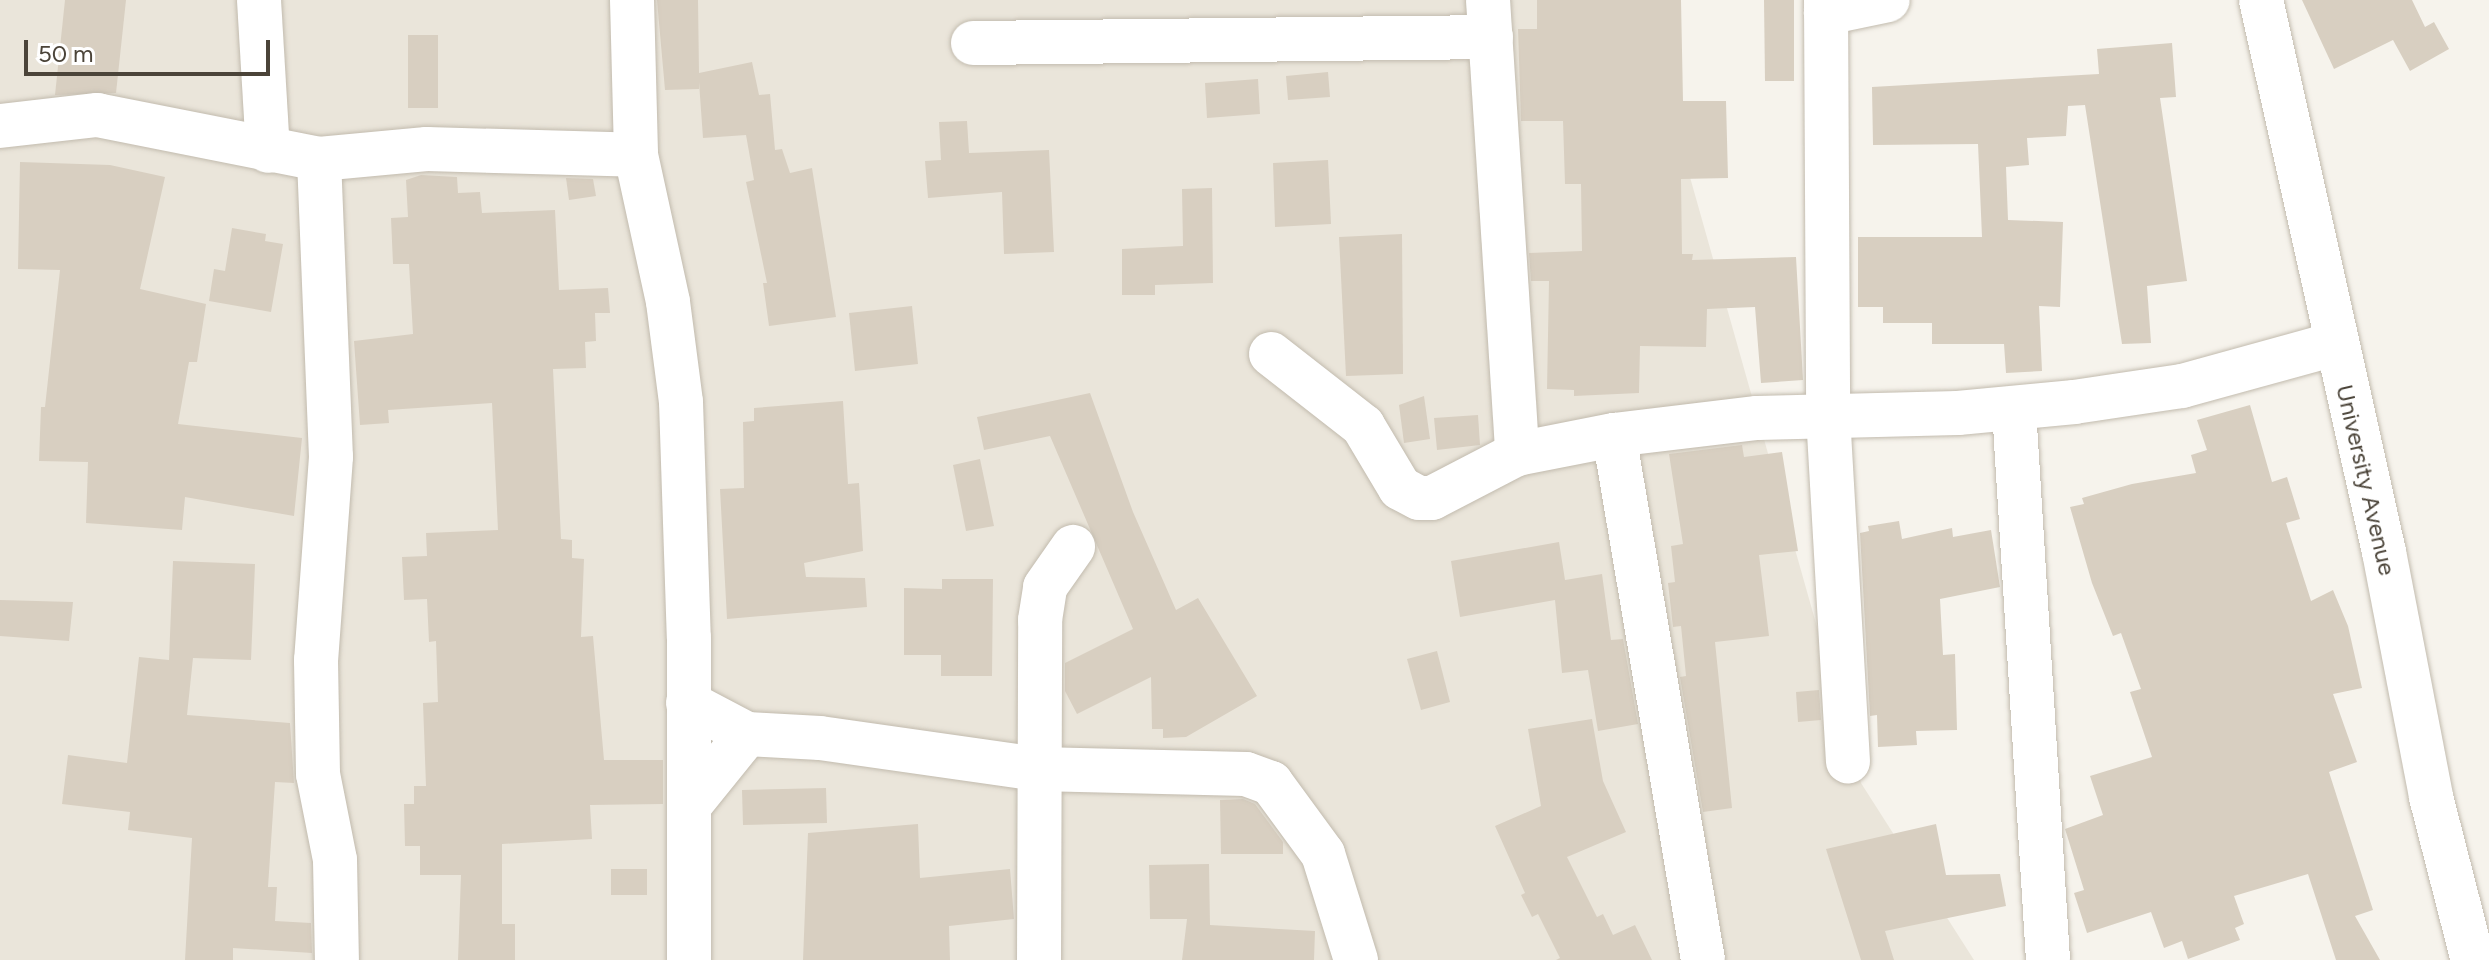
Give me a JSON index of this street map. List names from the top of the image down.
{
  "streets": {
    "street": ["University Avenue"]
  },
  "scale_bar": "50 m"
}
